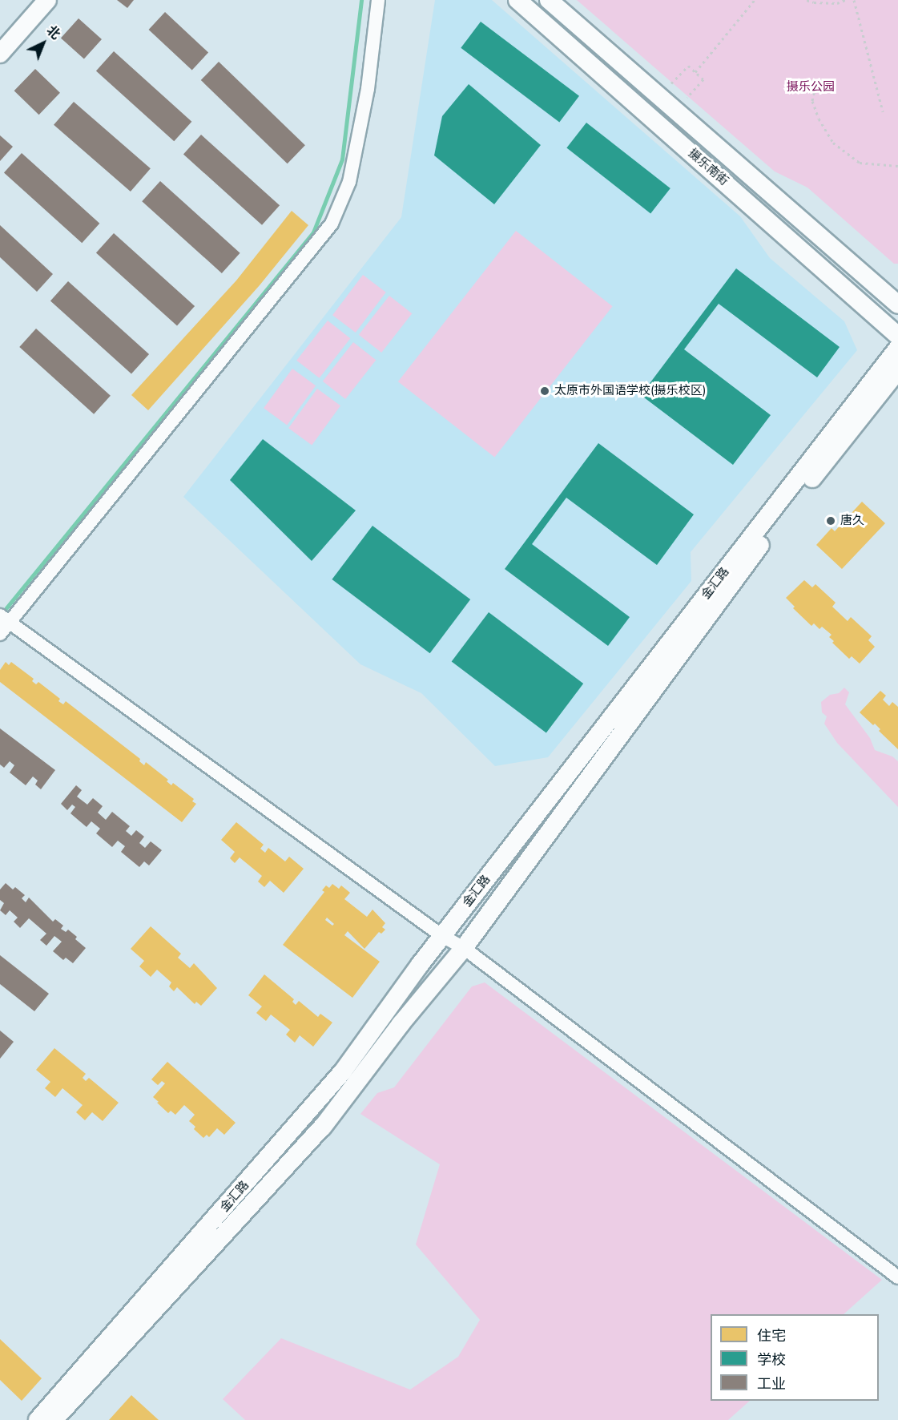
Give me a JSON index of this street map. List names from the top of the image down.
{
  "streets": {
    "street": ["摄乐南街", "金汇路"]
  },
  "parks": ["摄乐公园"],
  "places": ["太原市外国语学校(摄乐校区)", "唐久"],
  "legend": ["住宅", "学校", "工业"],
  "north": "top right"
}
